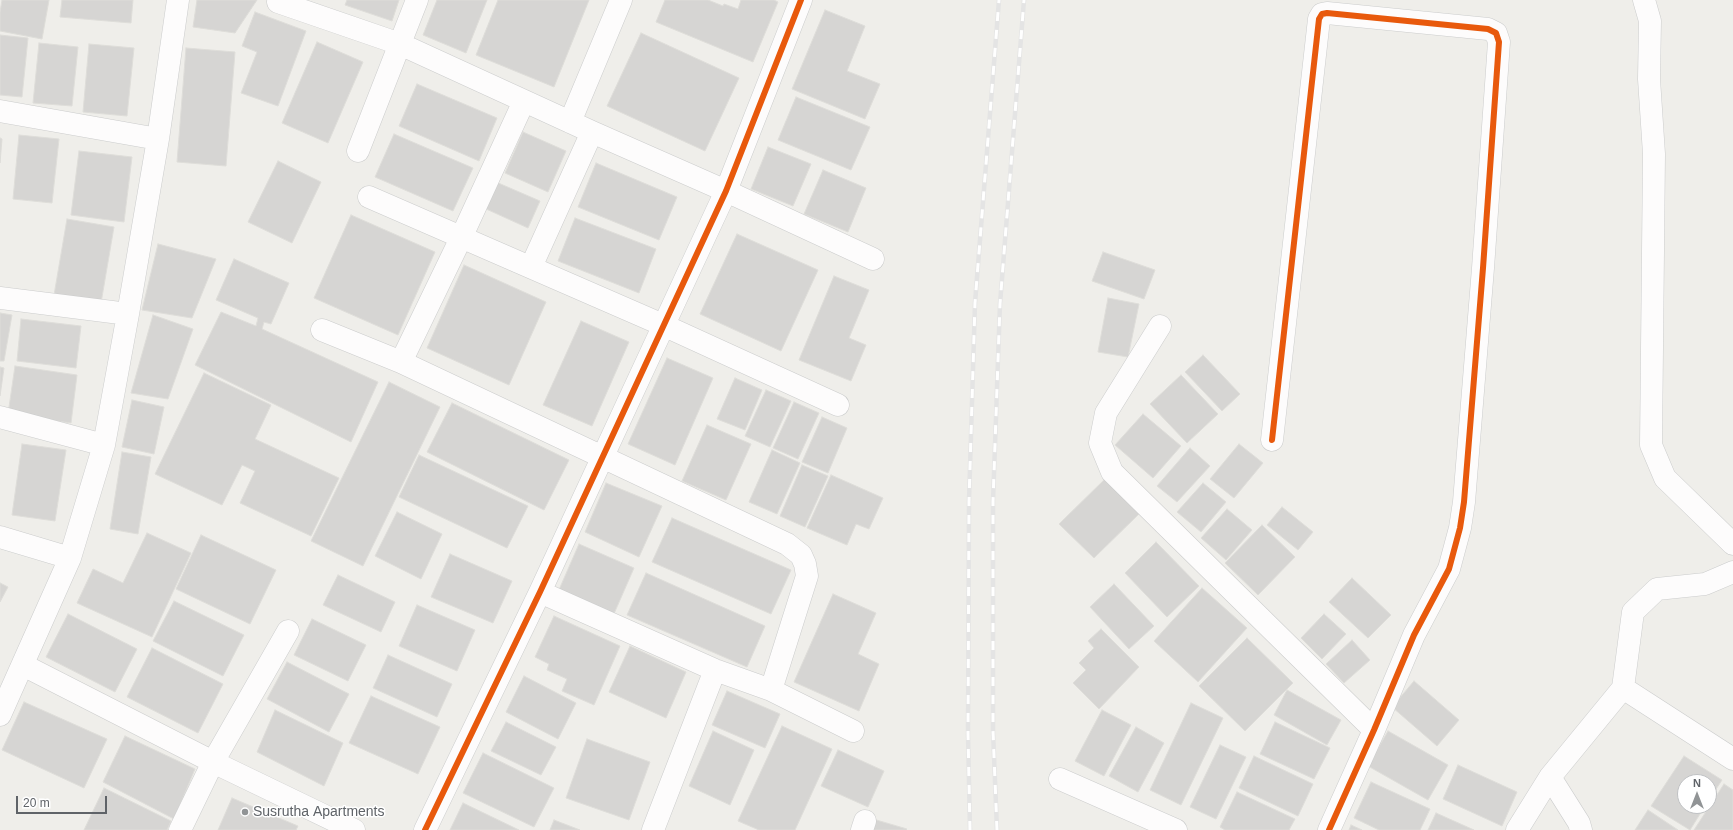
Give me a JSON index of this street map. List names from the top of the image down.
{
  "places": ["Susrutha Apartments"],
  "scale_bar": "20 m",
  "north": "top"
}
